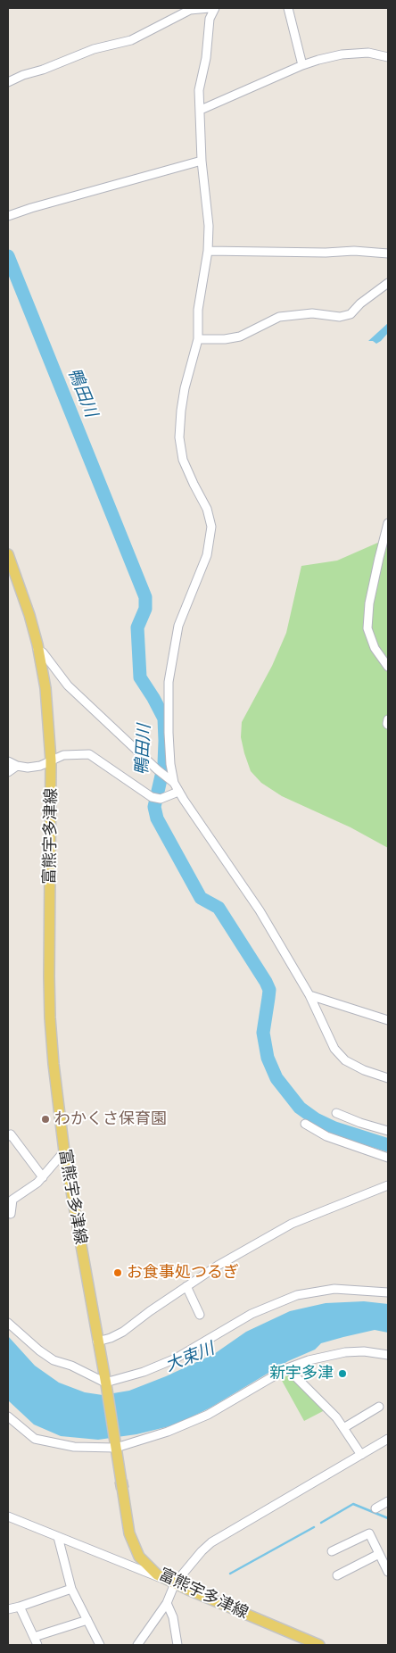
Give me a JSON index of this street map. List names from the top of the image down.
{
  "streets": {
    "main road": ["富熊宇多津線"]
  },
  "water": ["鴨田川", "大束川"],
  "places": ["わかくさ保育園", "お食事処つるぎ", "新宇多津"]
}
